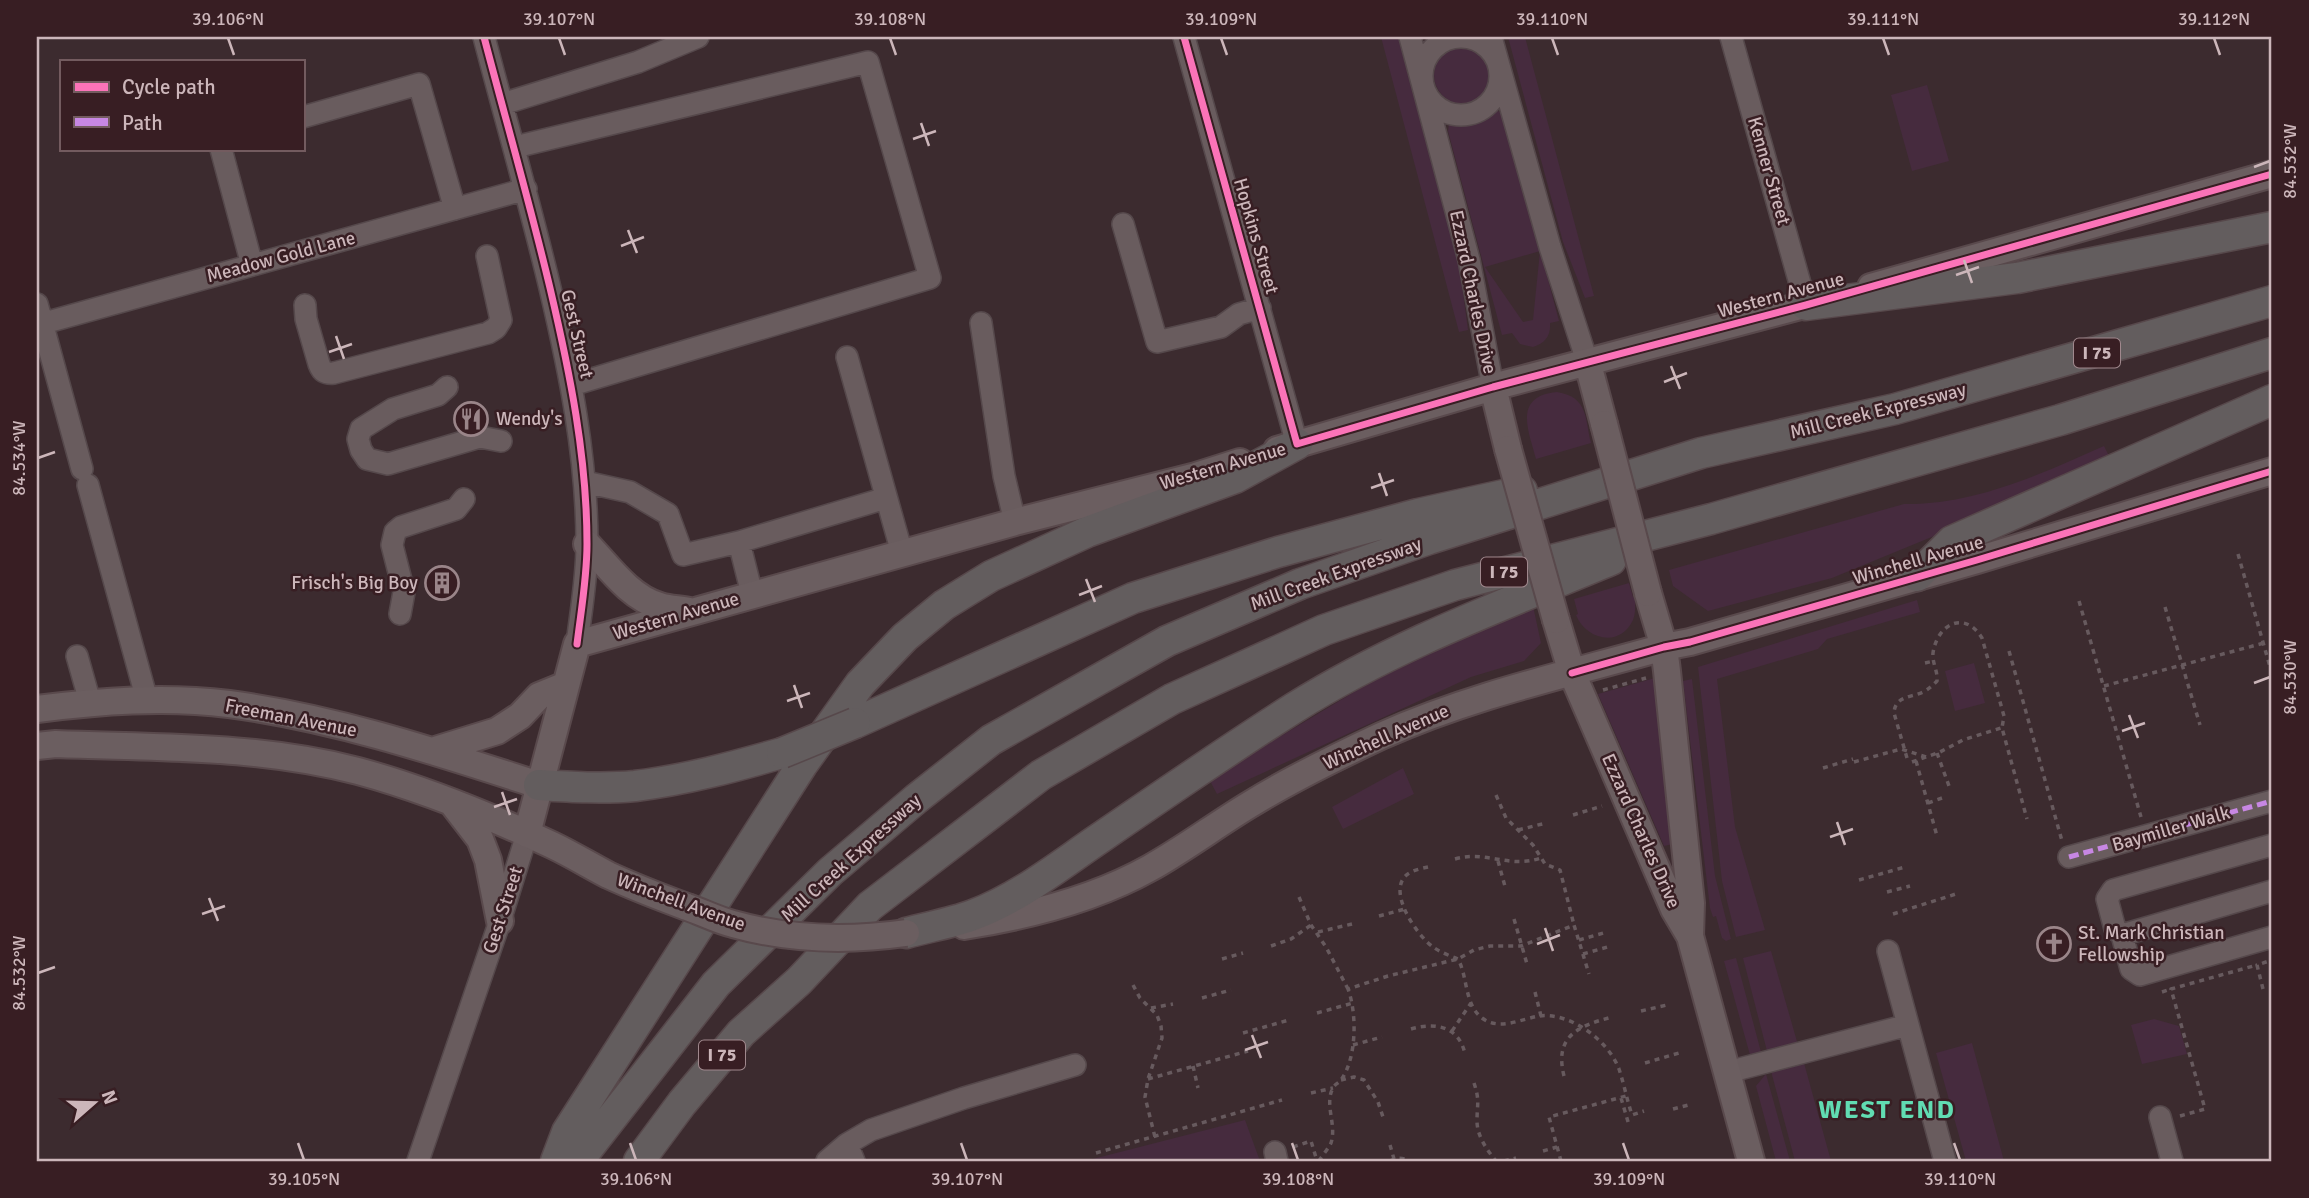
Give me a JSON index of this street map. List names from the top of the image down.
{
  "streets": {
    "highway": ["I 75", "Mill Creek Expressway"],
    "main road": [
      "Ezzard Charles Drive",
      "Western Avenue",
      "Gest Street",
      "Winchell Avenue",
      "Freeman Avenue"
    ],
    "street": [
      "Kenner Street",
      "Hopkins Street",
      "Meadow Gold Lane",
      "Baymiller Walk"
    ]
  },
  "crossings": [
    ["Kenner Street", "Western Avenue"],
    ["Hopkins Street", "Western Avenue"],
    ["Meadow Gold Lane", "Gest Street"],
    ["Ezzard Charles Drive", "Western Avenue"],
    ["Ezzard Charles Drive", "Winchell Avenue"],
    ["Western Avenue", "Gest Street"],
    ["Gest Street", "Winchell Avenue"],
    ["Gest Street", "Freeman Avenue"],
    ["Winchell Avenue", "Freeman Avenue"]
  ],
  "districts": ["WEST END"],
  "places": {
    "restaurant": ["Wendy's"],
    "building": ["Frisch's Big Boy"],
    "church": ["St. Mark Christian Fellowship"]
  },
  "legend": ["Cycle path", "Path"],
  "north": "right",
  "coordinates": [
    "39.106°N",
    "39.107°N",
    "39.108°N",
    "39.109°N",
    "39.110°N",
    "39.111°N",
    "39.112°N",
    "84.532°W",
    "84.534°W",
    "84.530°W",
    "39.105°N"
  ]
}
